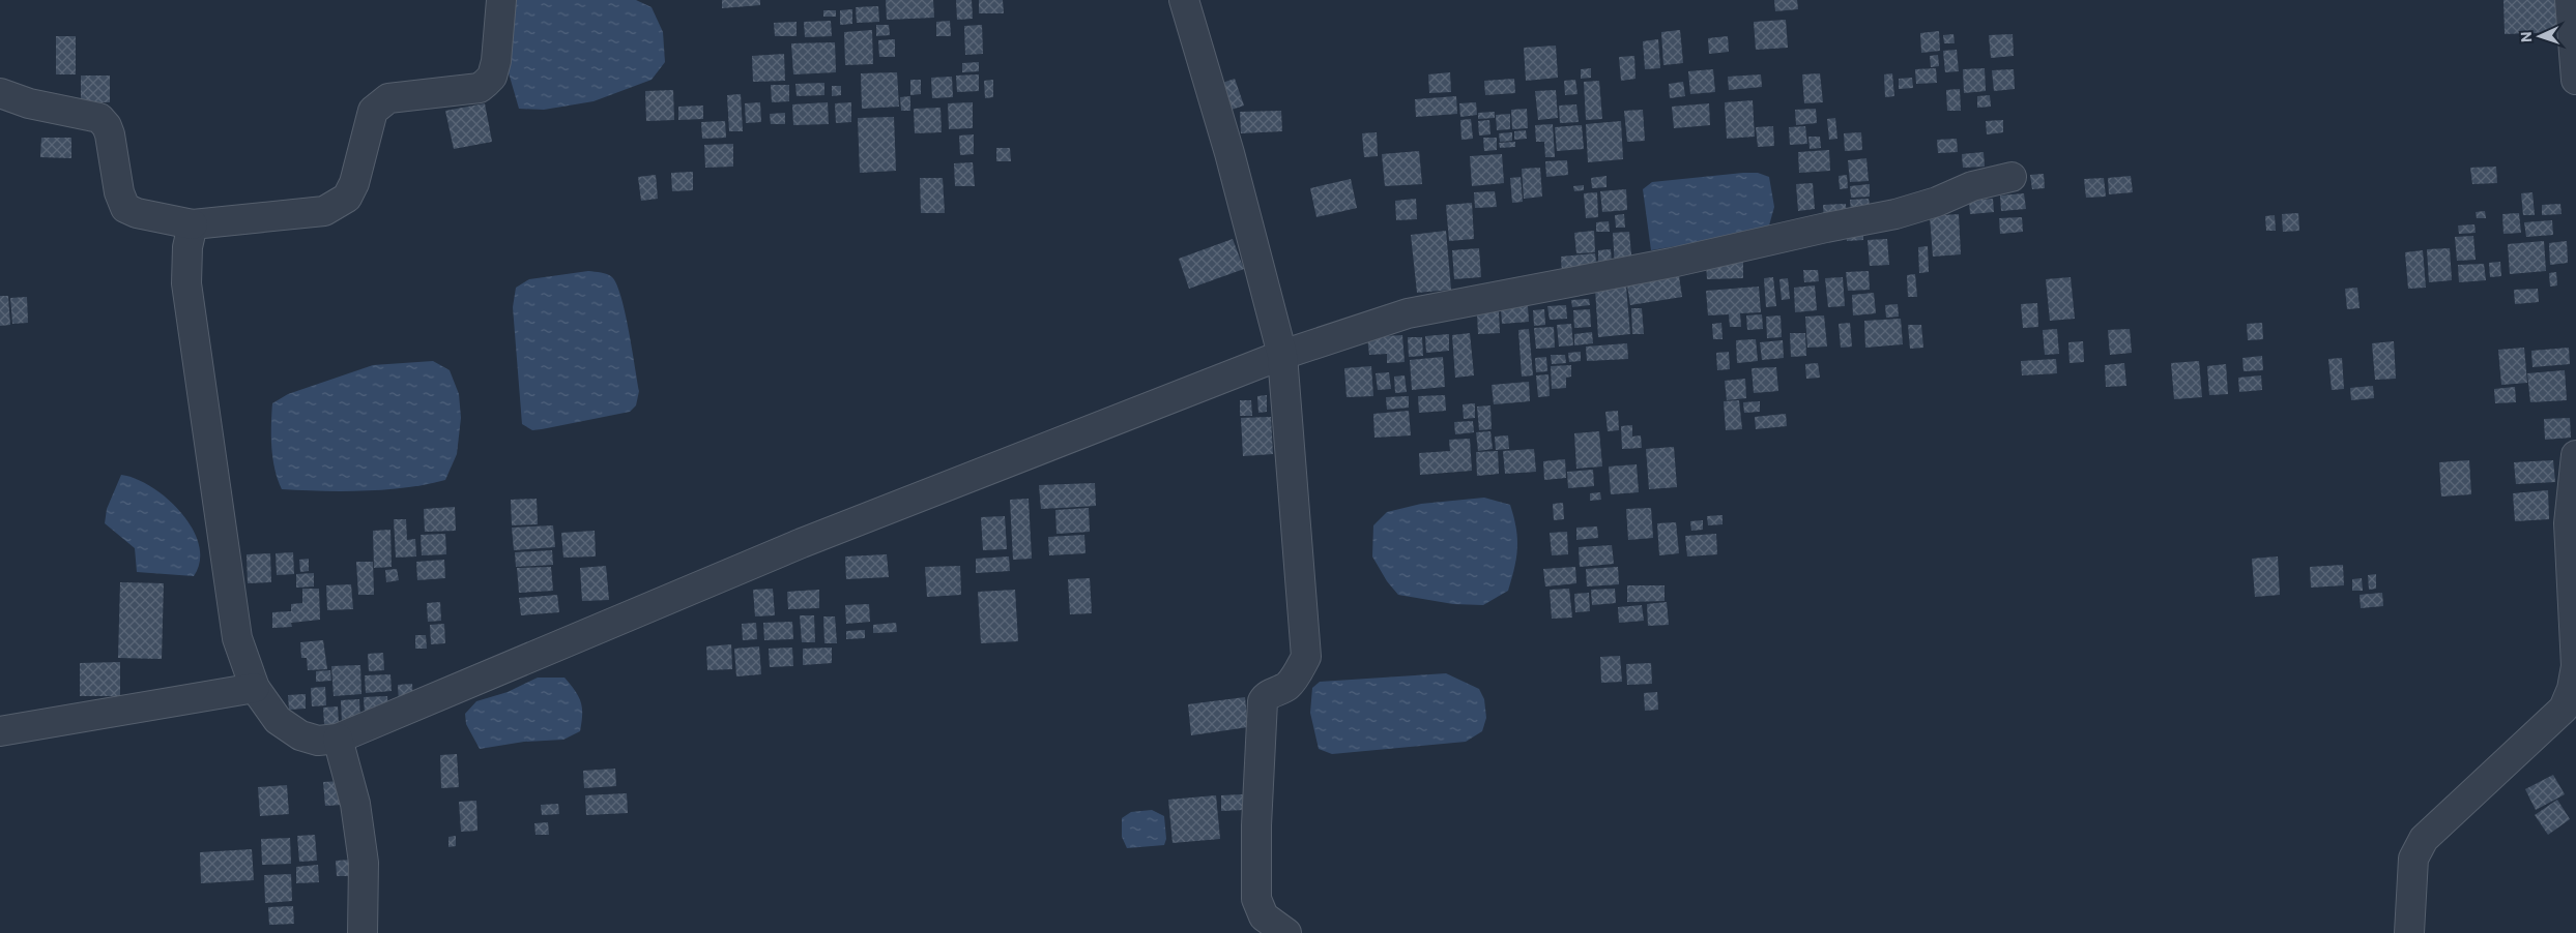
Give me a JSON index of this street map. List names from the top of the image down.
{
  "north": "left"
}
